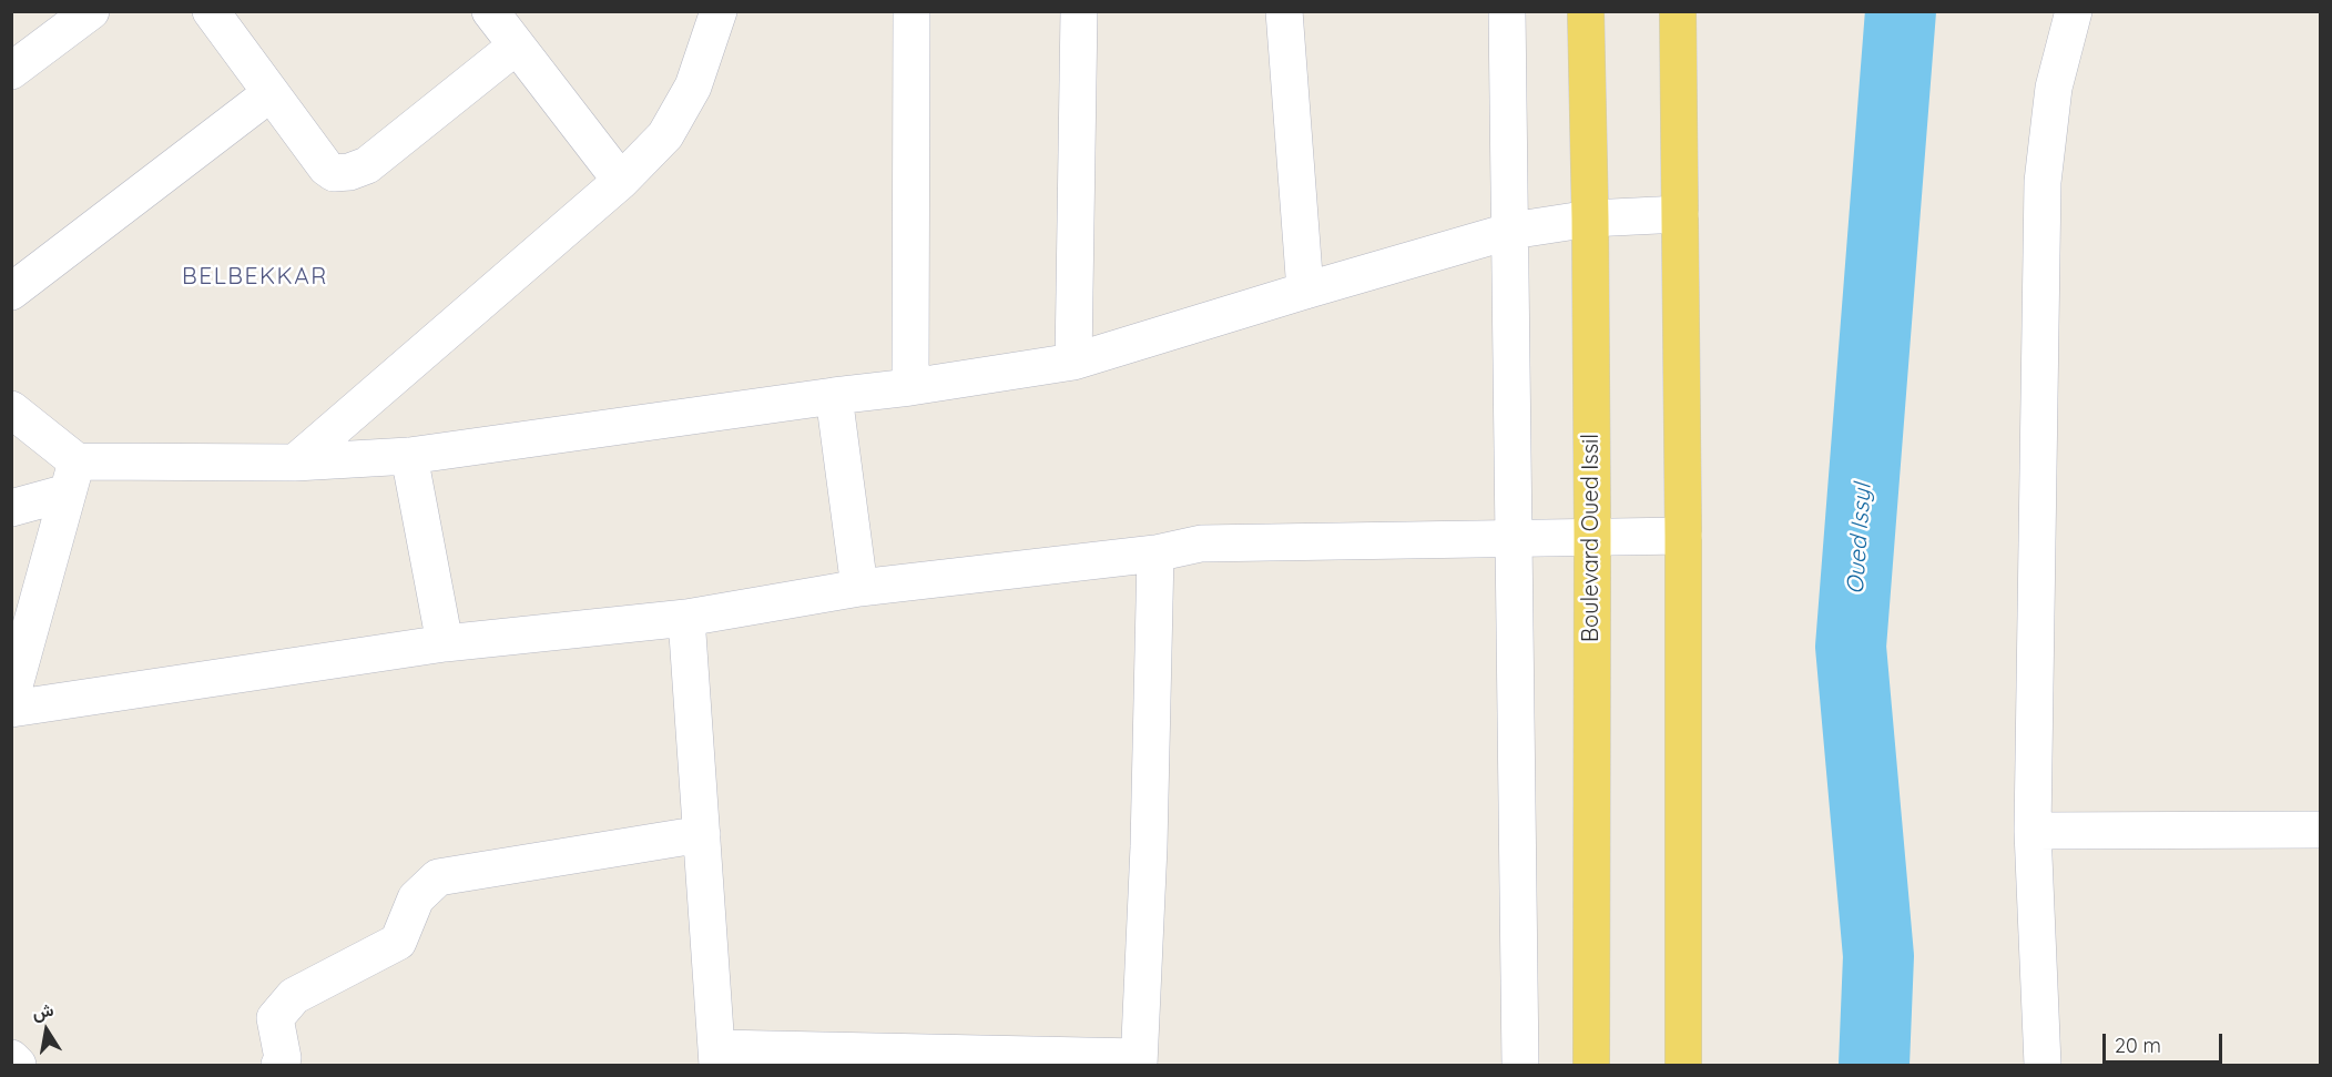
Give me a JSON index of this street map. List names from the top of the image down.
{
  "streets": {
    "main road": ["Boulevard Oued Issil"]
  },
  "districts": ["BELBEKKAR"],
  "water": ["Oued Issyl"],
  "scale_bar": "20 m",
  "north": "top"
}
